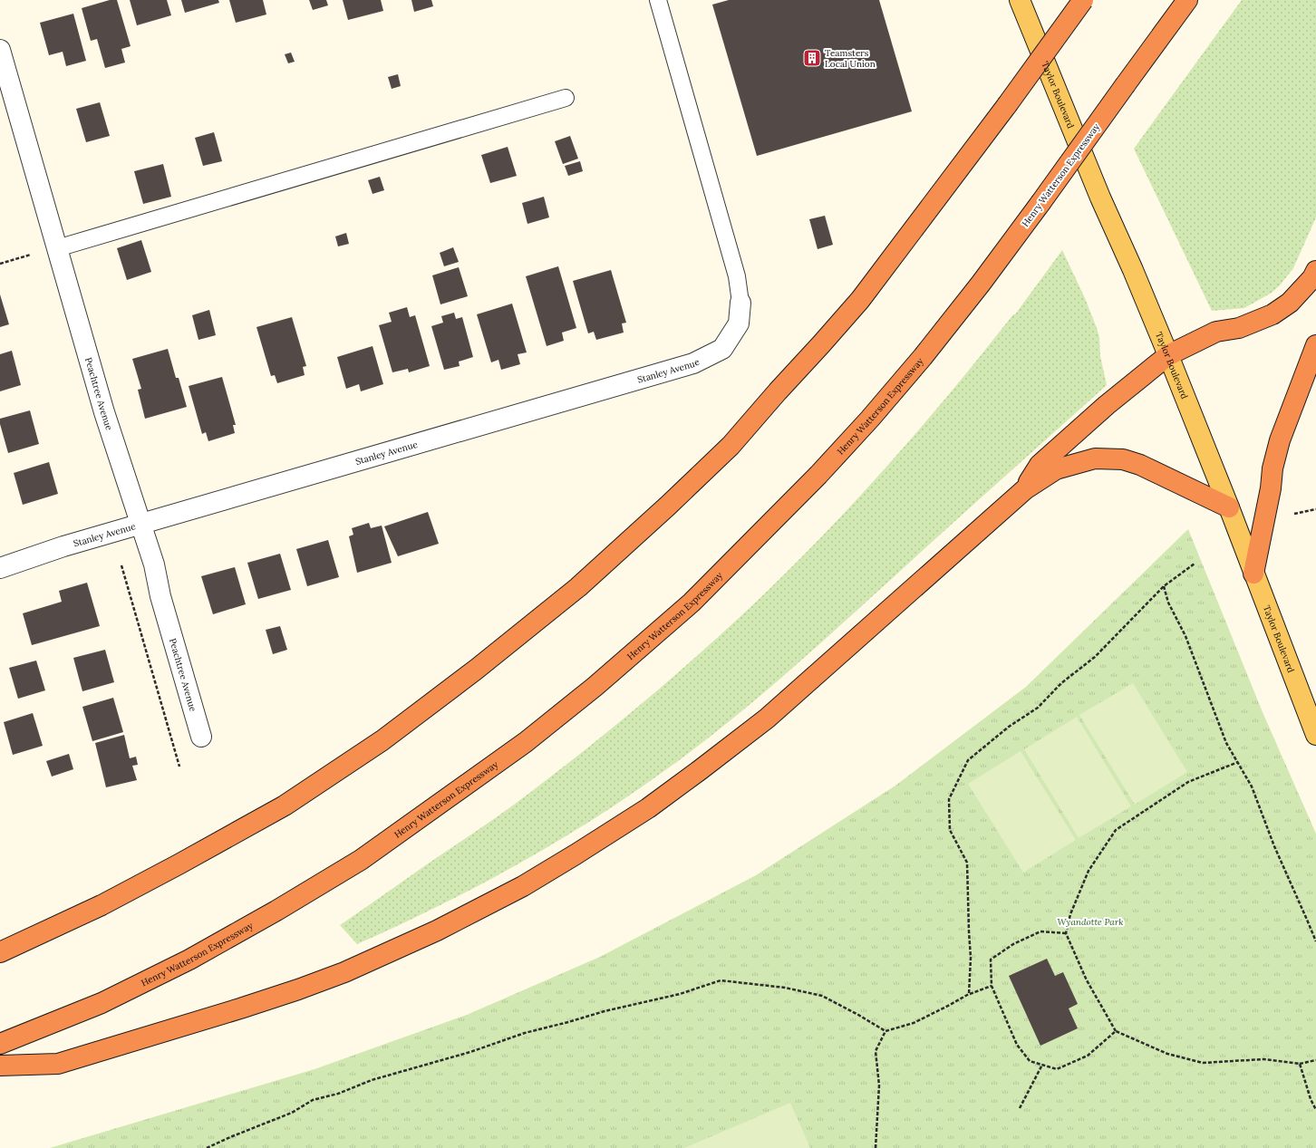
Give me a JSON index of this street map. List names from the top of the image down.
{
  "streets": {
    "highway": ["Henry Watterson Expressway"],
    "main road": ["Taylor Boulevard"],
    "street": ["Stanley Avenue", "Peachtree Avenue"]
  },
  "crossings": [
    ["Stanley Avenue", "Peachtree Avenue"]
  ],
  "parks": ["Wyandotte Park"],
  "places": {
    "building": ["Teamsters Local Union"]
  }
}
